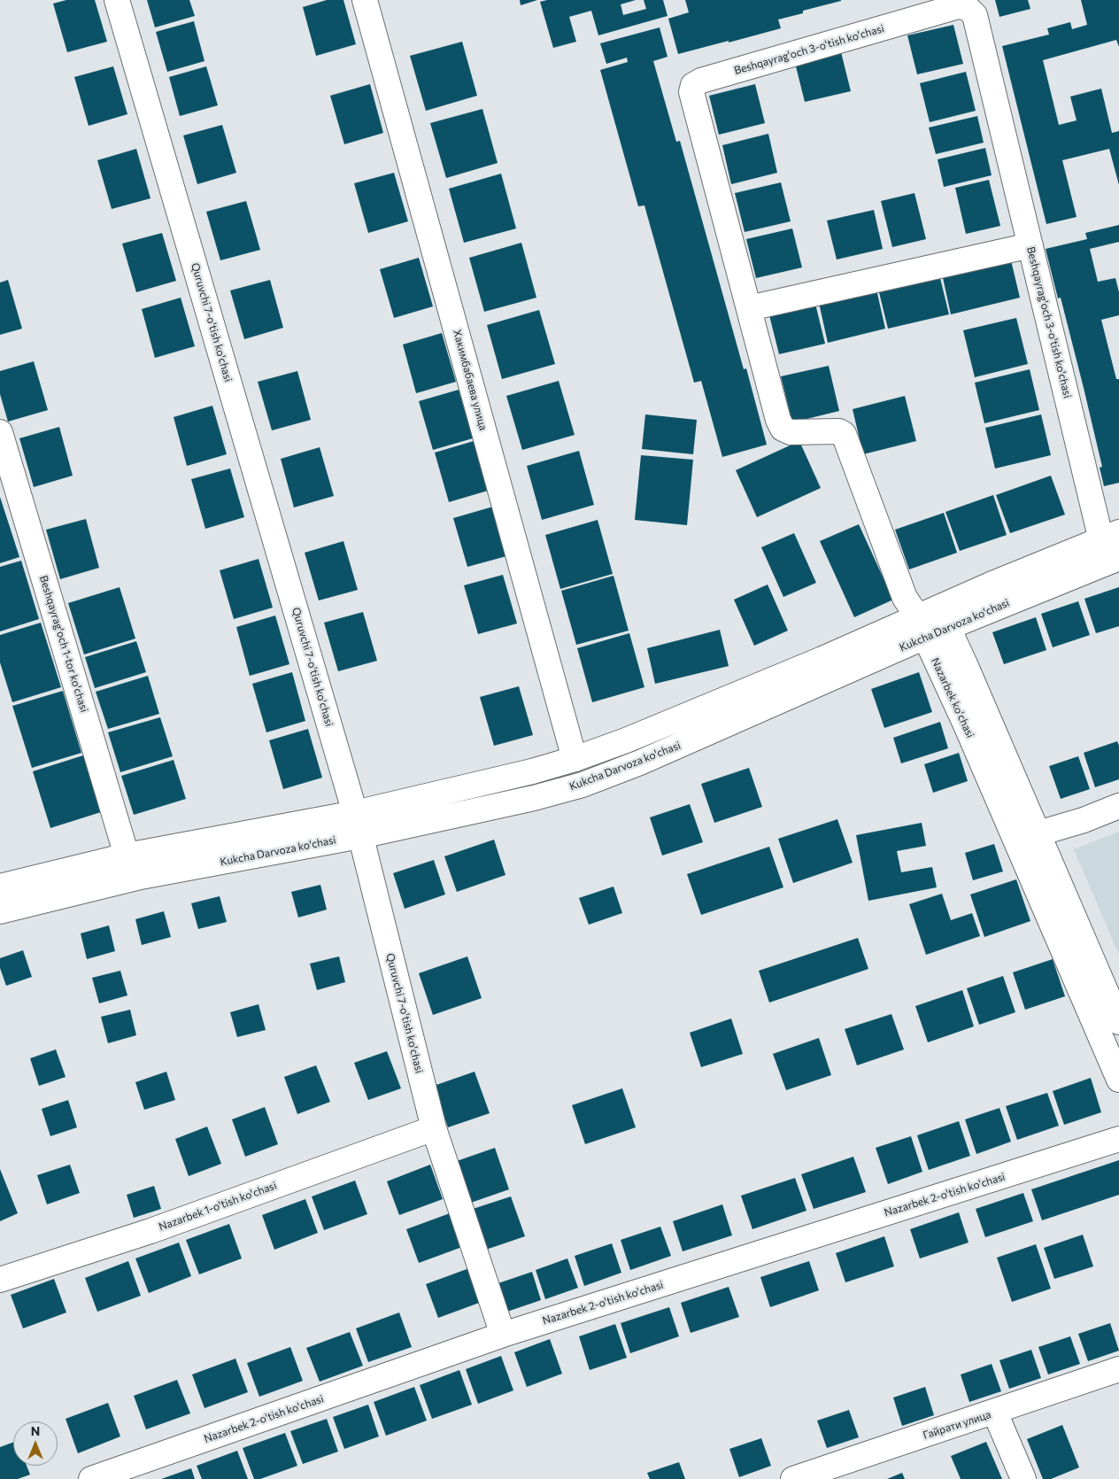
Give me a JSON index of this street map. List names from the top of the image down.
{
  "streets": {
    "street": [
      "Beshqayrag'och 3-o'tish ko'chasi",
      "Quruvchi 7-o'tish ko'chasi",
      "Хакимбабаева улица",
      "Kukcha Darvoza ko'chasi",
      "Beshqayrag'och 1-tor ko'chasi",
      "Nazarbek ko'chasi",
      "Nazarbek 2-o'tish ko'chasi",
      "Nazarbek 1-o'tish ko'chasi",
      "Гайрати улица"
    ]
  },
  "crossings": [
    ["Beshqayrag'och 3-o'tish ko'chasi", "Kukcha Darvoza ko'chasi"],
    ["Beshqayrag'och 3-o'tish ko'chasi", "Nazarbek ko'chasi"],
    ["Quruvchi 7-o'tish ko'chasi", "Kukcha Darvoza ko'chasi"],
    ["Quruvchi 7-o'tish ko'chasi", "Nazarbek 2-o'tish ko'chasi"],
    ["Quruvchi 7-o'tish ko'chasi", "Nazarbek 1-o'tish ko'chasi"],
    ["Хакимбабаева улица", "Kukcha Darvoza ko'chasi"],
    ["Kukcha Darvoza ko'chasi", "Beshqayrag'och 1-tor ko'chasi"],
    ["Kukcha Darvoza ko'chasi", "Nazarbek ko'chasi"]
  ],
  "north": "top"
}
